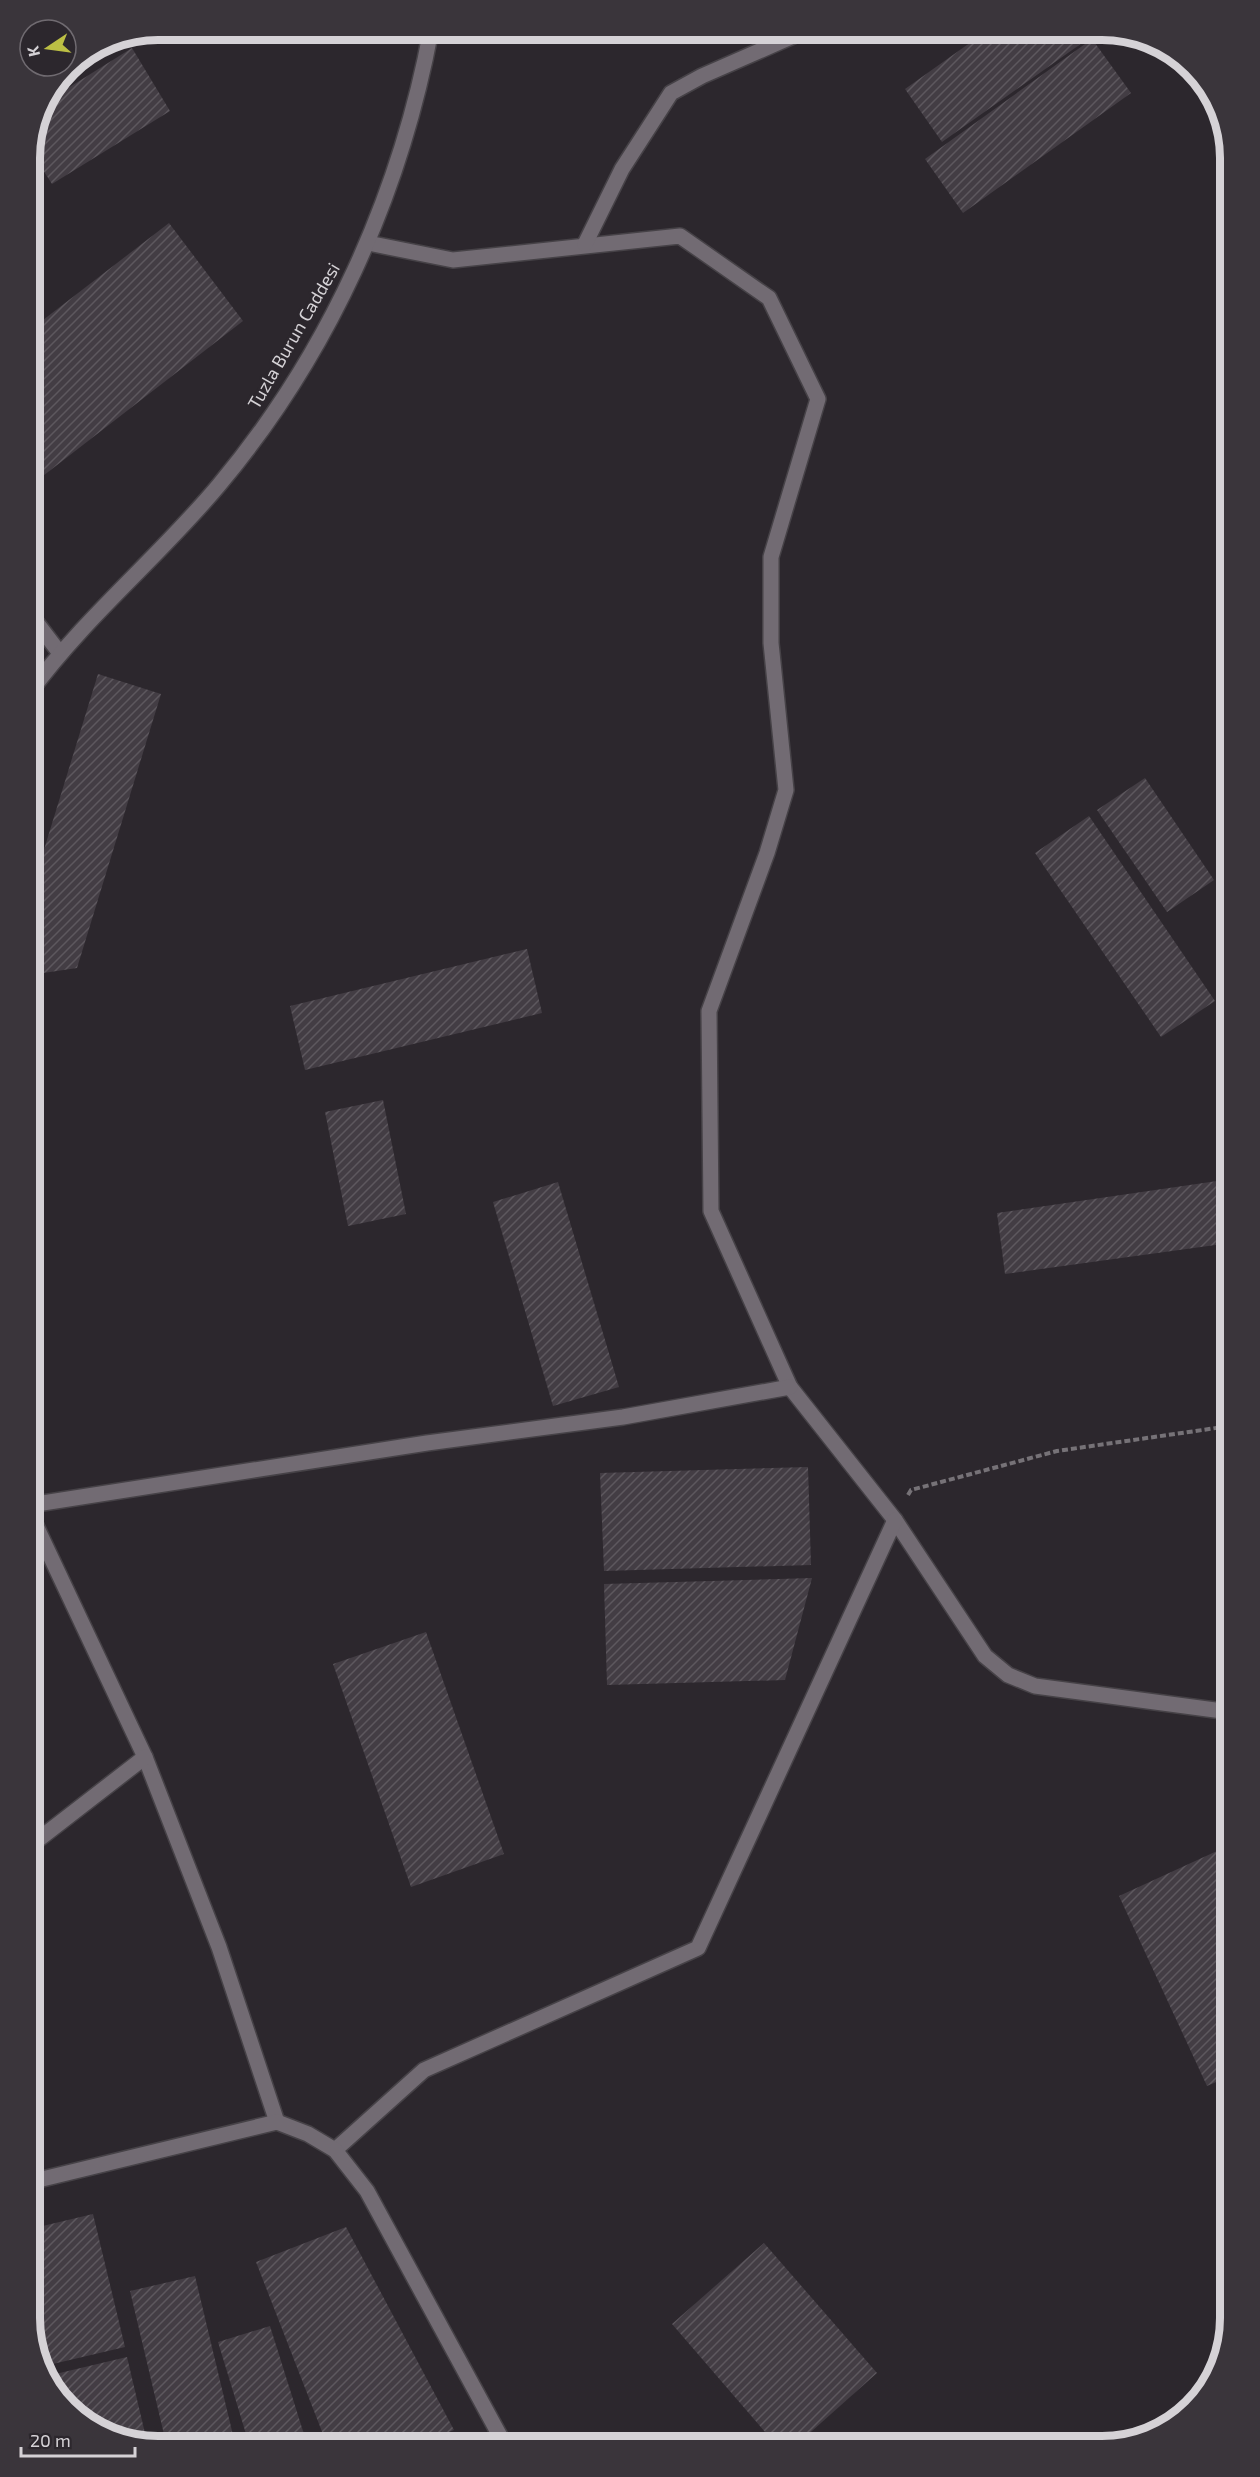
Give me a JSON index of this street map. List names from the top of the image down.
{
  "streets": {
    "street": ["Tuzla Burun Caddesi"]
  },
  "scale_bar": "20 m",
  "north": "left"
}
